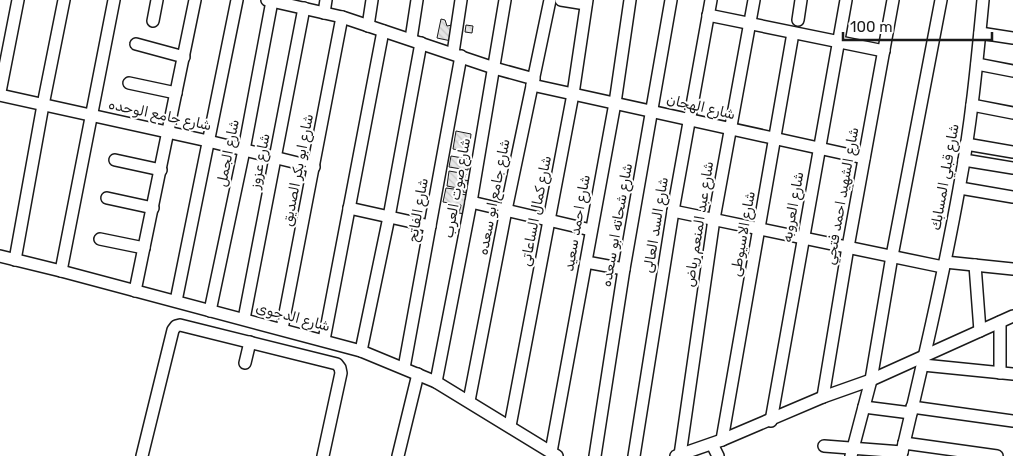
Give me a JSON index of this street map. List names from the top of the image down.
{
  "streets": {
    "street": [
      "شارع الهجان",
      "شارع جامع الوحده",
      "شارع الجمل",
      "شارع عزوز",
      "شارع ابو بكر الصديق",
      "شارع قبلي المسابك",
      "شارع صوت العرب",
      "شارع الشهيد احمد فتحي",
      "شارع جامع ابو سعده",
      "شارع العروبه",
      "شارع الفاتح",
      "شارع كمال الساعاتى",
      "شارع احمد سعيد",
      "شارع عبد المنعم رياض",
      "شارع شحاته ابو سعده",
      "شارع السد العالى",
      "شارع الاسيوطى",
      "شارع الدجوى"
    ]
  },
  "crossings": [
    ["شارع الهجان", "شارع الجمل"],
    ["شارع الهجان", "شارع عزوز"],
    ["شارع الهجان", "شارع ابو بكر الصديق"],
    ["شارع الهجان", "شارع صوت العرب"],
    ["شارع الهجان", "شارع الشهيد احمد فتحي"],
    ["شارع الهجان", "شارع جامع ابو سعده"],
    ["شارع الهجان", "شارع العروبه"],
    ["شارع الهجان", "شارع الفاتح"],
    ["شارع الهجان", "شارع كمال الساعاتى"],
    ["شارع الهجان", "شارع احمد سعيد"],
    ["شارع الهجان", "شارع عبد المنعم رياض"],
    ["شارع الهجان", "شارع شحاته ابو سعده"],
    ["شارع الهجان", "شارع السد العالى"],
    ["شارع الهجان", "شارع الاسيوطى"],
    ["شارع جامع الوحده", "شارع الجمل"],
    ["شارع جامع الوحده", "شارع عزوز"],
    ["شارع جامع الوحده", "شارع ابو بكر الصديق"],
    ["شارع الجمل", "شارع الدجوى"],
    ["شارع عزوز", "شارع الدجوى"],
    ["شارع ابو بكر الصديق", "شارع الدجوى"],
    ["شارع صوت العرب", "شارع الدجوى"],
    ["شارع جامع ابو سعده", "شارع الدجوى"],
    ["شارع الفاتح", "شارع الدجوى"],
    ["شارع كمال الساعاتى", "شارع الدجوى"],
    ["شارع احمد سعيد", "شارع الدجوى"]
  ],
  "scale_bar": "100 m"
}
